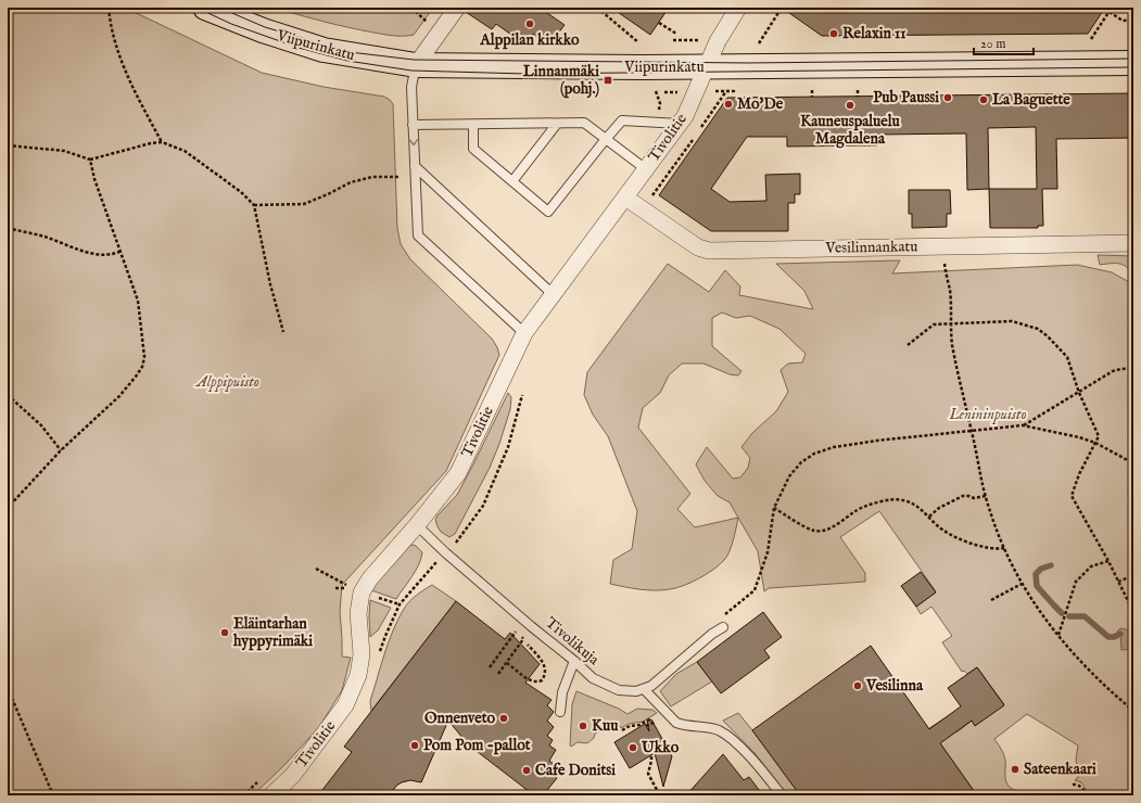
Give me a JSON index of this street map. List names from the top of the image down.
{
  "streets": {
    "street": ["Viipurinkatu", "Tivolitie", "Vesilinnankatu"],
    "lane": ["Tivolikuja"]
  },
  "crossings": [
    ["Viipurinkatu", "Tivolitie"],
    ["Tivolitie", "Vesilinnankatu"],
    ["Tivolitie", "Tivolikuja"]
  ],
  "parks": ["Alppipuisto", "Lenininpuisto"],
  "places": {
    "other": [
      "Alppilan kirkko",
      "Relaxin 11",
      "Pub Paussi",
      "La Baguette",
      "Mo'De",
      "Kauneuspaluelu Magdalena",
      "Eläintarhan hyppyrimäki",
      "Vesilinna",
      "Onnenveto",
      "Kuu",
      "Pom Pom -pallot",
      "Ukko",
      "Sateenkaari",
      "Cafe Donitsi"
    ],
    "transit": ["Linnanmäki (pohj.)"]
  },
  "scale_bar": "20 m"
}
